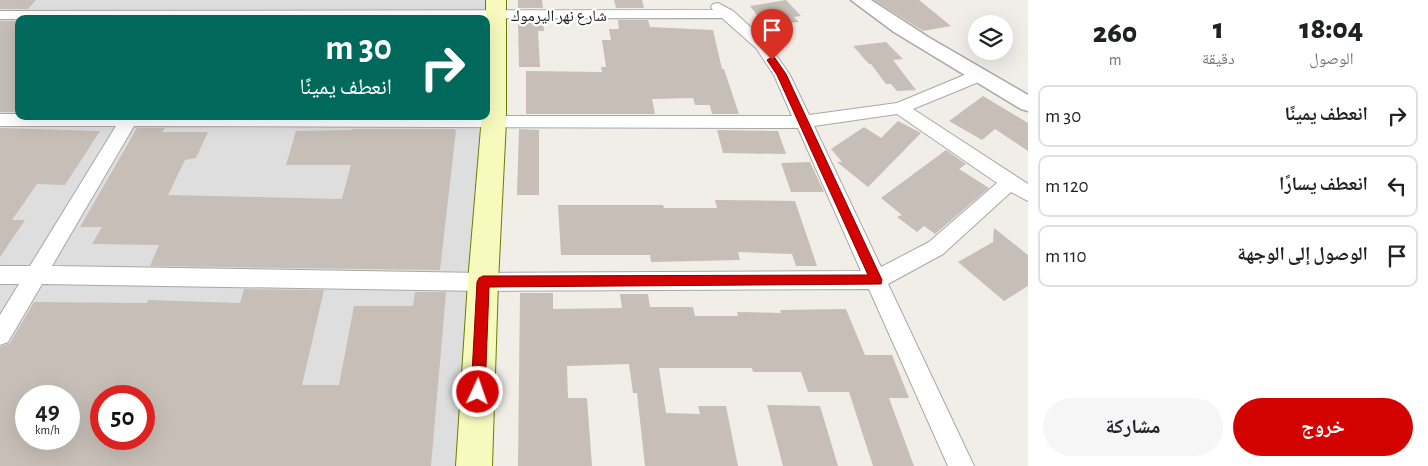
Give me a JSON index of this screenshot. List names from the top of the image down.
{
  "streets": {
    "street": ["شارع نهر اليرموك"]
  },
  "page": {
    "eta": [
      "18:04",
      "الوصول",
      "1",
      "دقيقة",
      "260",
      "m"
    ],
    "turn": ["30 m", "انعطف يمينًا"],
    "list": [
      {
        "name": "انعطف يمينًا",
        "value": "30 m"
      },
      {
        "name": "انعطف يسارًا",
        "value": "120 m"
      },
      {
        "name": "الوصول إلى الوجهة",
        "value": "110 m"
      }
    ],
    "speed": "49 km/h",
    "limit": "50",
    "buttons": ["خروج", "مشاركة"]
  }
}
